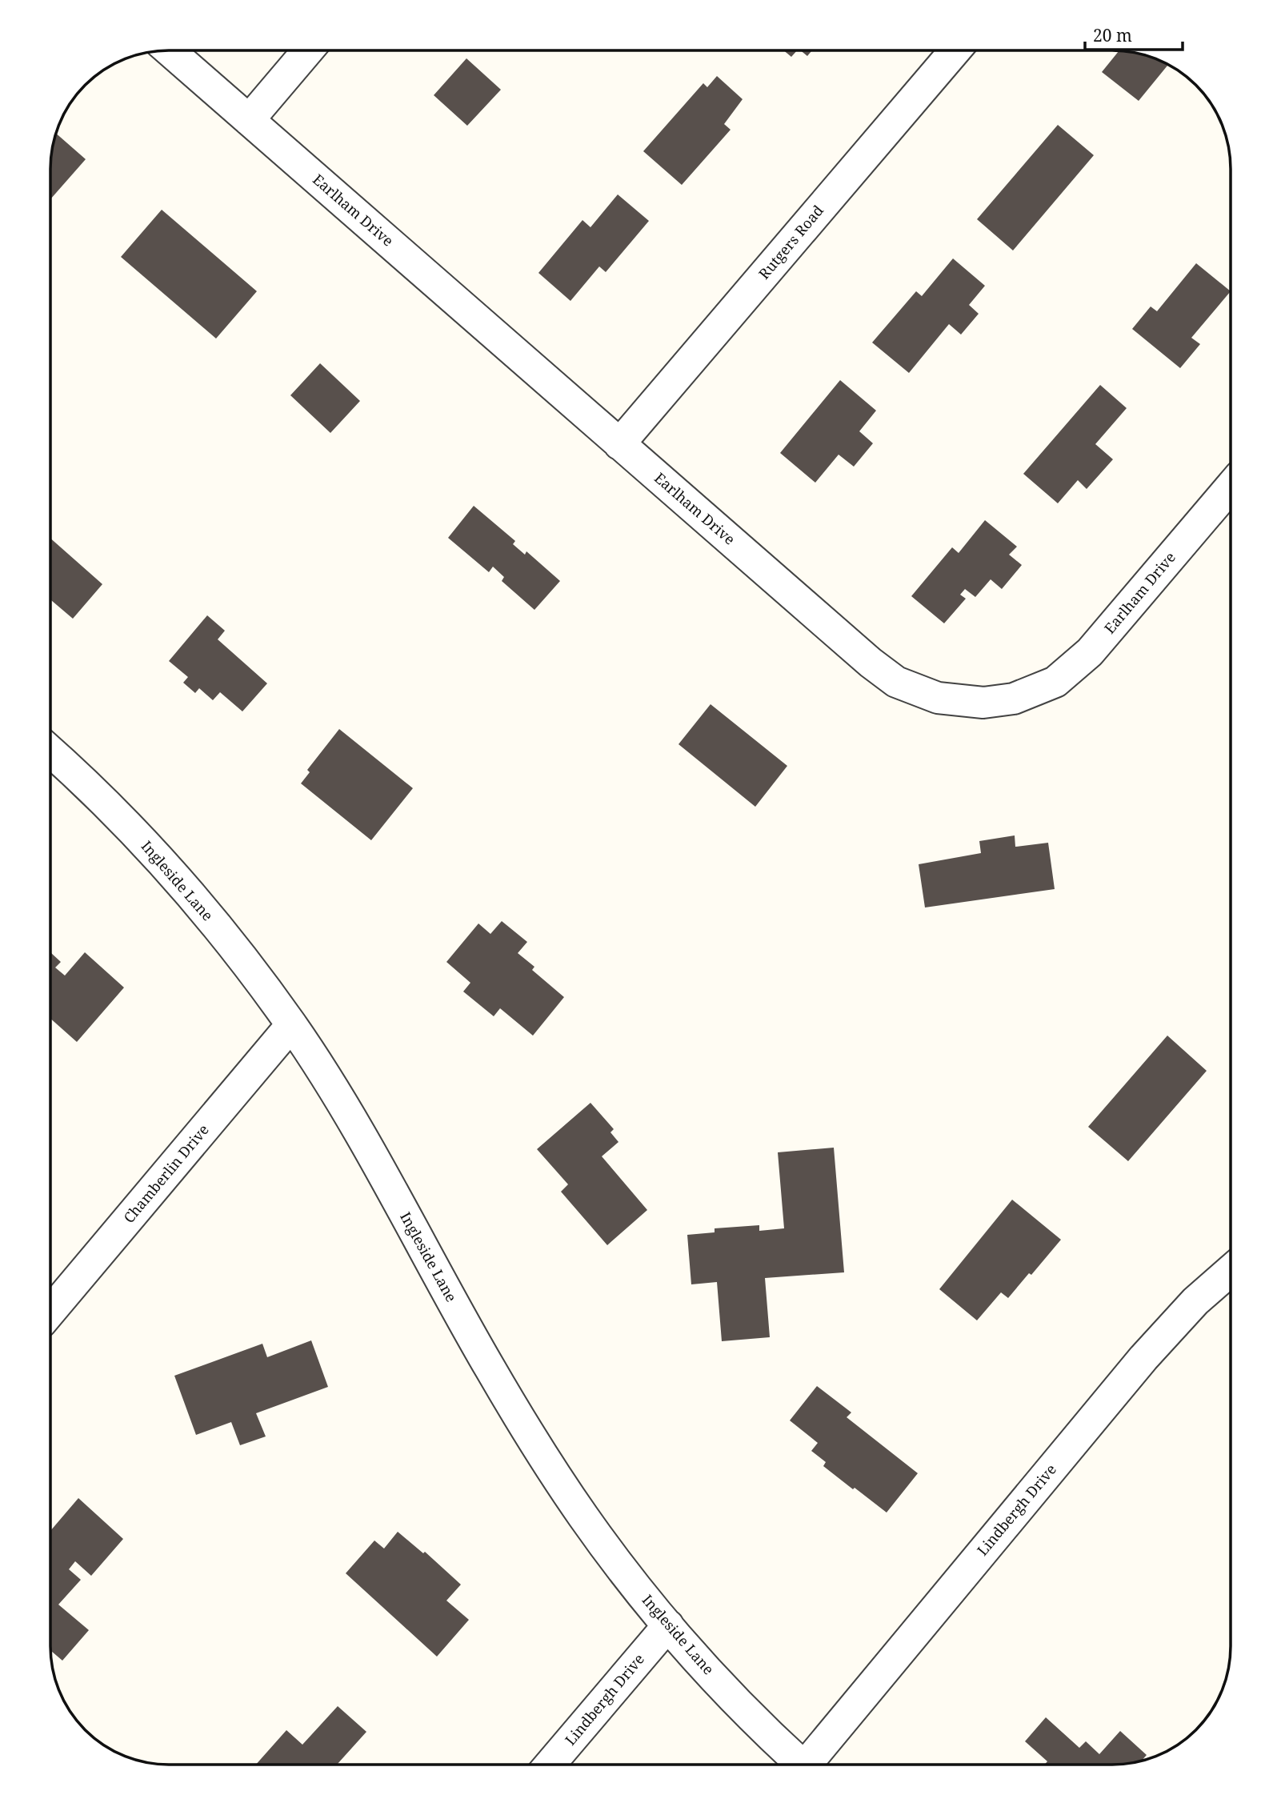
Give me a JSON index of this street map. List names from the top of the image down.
{
  "streets": {
    "street": [
      "Earlham Drive",
      "Rutgers Road",
      "Ingleside Lane",
      "Chamberlin Drive",
      "Lindbergh Drive"
    ]
  },
  "crossings": [
    ["Earlham Drive", "Rutgers Road"],
    ["Ingleside Lane", "Chamberlin Drive"],
    ["Ingleside Lane", "Lindbergh Drive"]
  ],
  "scale_bar": "20 m"
}
